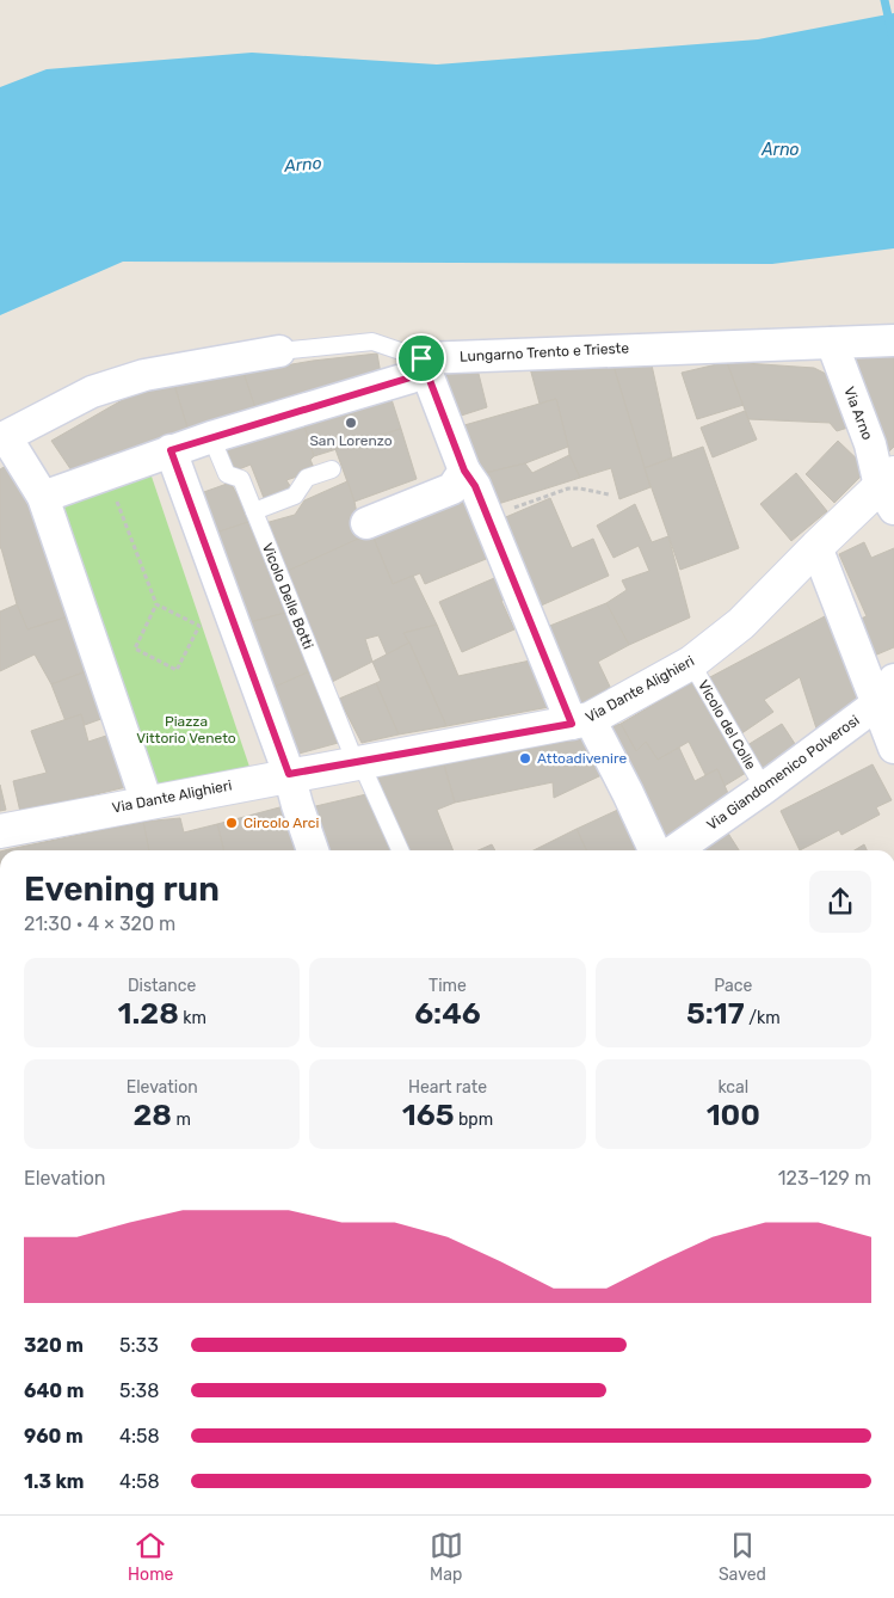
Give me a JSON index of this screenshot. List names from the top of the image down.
{
  "streets": {
    "main road": ["Via Dante Alighieri"],
    "street": ["Lungarno Trento e Trieste", "Via Arno", "Via Giandomenico Polverosi"],
    "lane": ["Vicolo Delle Botti", "Vicolo del Colle"]
  },
  "crossings": [
    ["Lungarno Trento e Trieste", "Via Arno"],
    ["Via Arno", "Via Dante Alighieri"],
    ["Vicolo Delle Botti", "Via Dante Alighieri"],
    ["Via Dante Alighieri", "Vicolo del Colle"],
    ["Vicolo del Colle", "Via Giandomenico Polverosi"]
  ],
  "water": ["Arno"],
  "parks": ["Piazza Vittorio Veneto"],
  "places": ["San Lorenzo", "Attoadivenire", "Circolo Arci"],
  "page": {
    "heading": ["Evening run", "21:30 · 4 × 320 m"],
    "stats": [
      ["Distance", "1.28 km"],
      ["Time", "6:46"],
      ["Pace", "5:17 /km"],
      ["Elevation", "28 m"],
      ["Heart rate", "165 bpm"],
      ["kcal", "100"]
    ],
    "chart": ["Elevation", "123–129 m"],
    "list": [
      {
        "name": "320 m",
        "note": "5:33"
      },
      {
        "name": "640 m",
        "note": "5:38"
      },
      {
        "name": "960 m",
        "note": "4:58"
      },
      {
        "name": "1.3 km",
        "note": "4:58"
      }
    ],
    "tabs": ["Home", "Map", "Saved"]
  }
}
